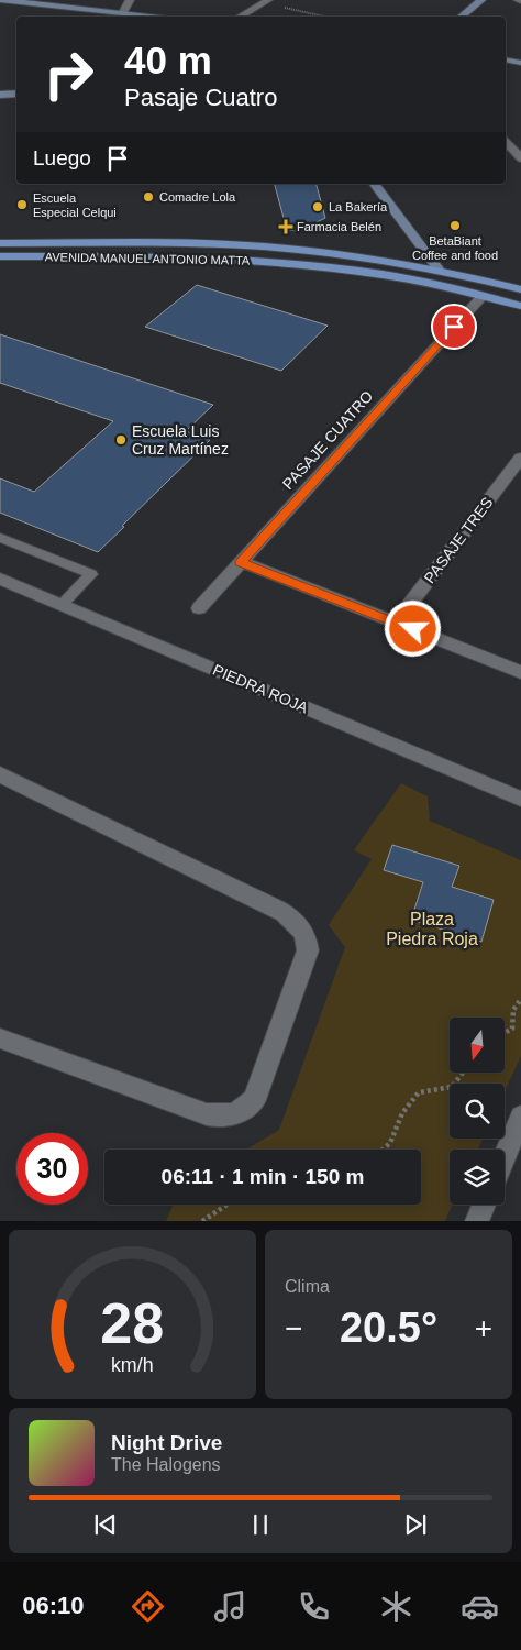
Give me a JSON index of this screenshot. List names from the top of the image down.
{
  "streets": {
    "main road": ["AVENIDA MANUEL ANTONIO MATTA"],
    "street": ["PASAJE CUATRO", "PASAJE TRES", "PIEDRA ROJA"]
  },
  "crossings": [
    ["AVENIDA MANUEL ANTONIO MATTA", "PASAJE CUATRO"]
  ],
  "parks": ["Plaza Piedra Roja"],
  "places": {
    "other": [
      "Comadre Lola",
      "Escuela Especial Celqui",
      "La Bakería",
      "BetaBiant Coffee and food",
      "Escuela Luis Cruz Martínez"
    ],
    "health": ["Farmacia Belén"]
  },
  "north": "bottom",
  "page": {
    "turn": ["40 m", "Pasaje Cuatro"],
    "then": "Luego",
    "limit": "30",
    "trip": "06:11 · 1 min · 150 m",
    "tile": "Clima",
    "heat": ["−", "20.5°", "+"],
    "song": ["Night Drive", "The Halogens"],
    "tabs": "06:10",
    "gauge": ["28", "km/h"]
  }
}
